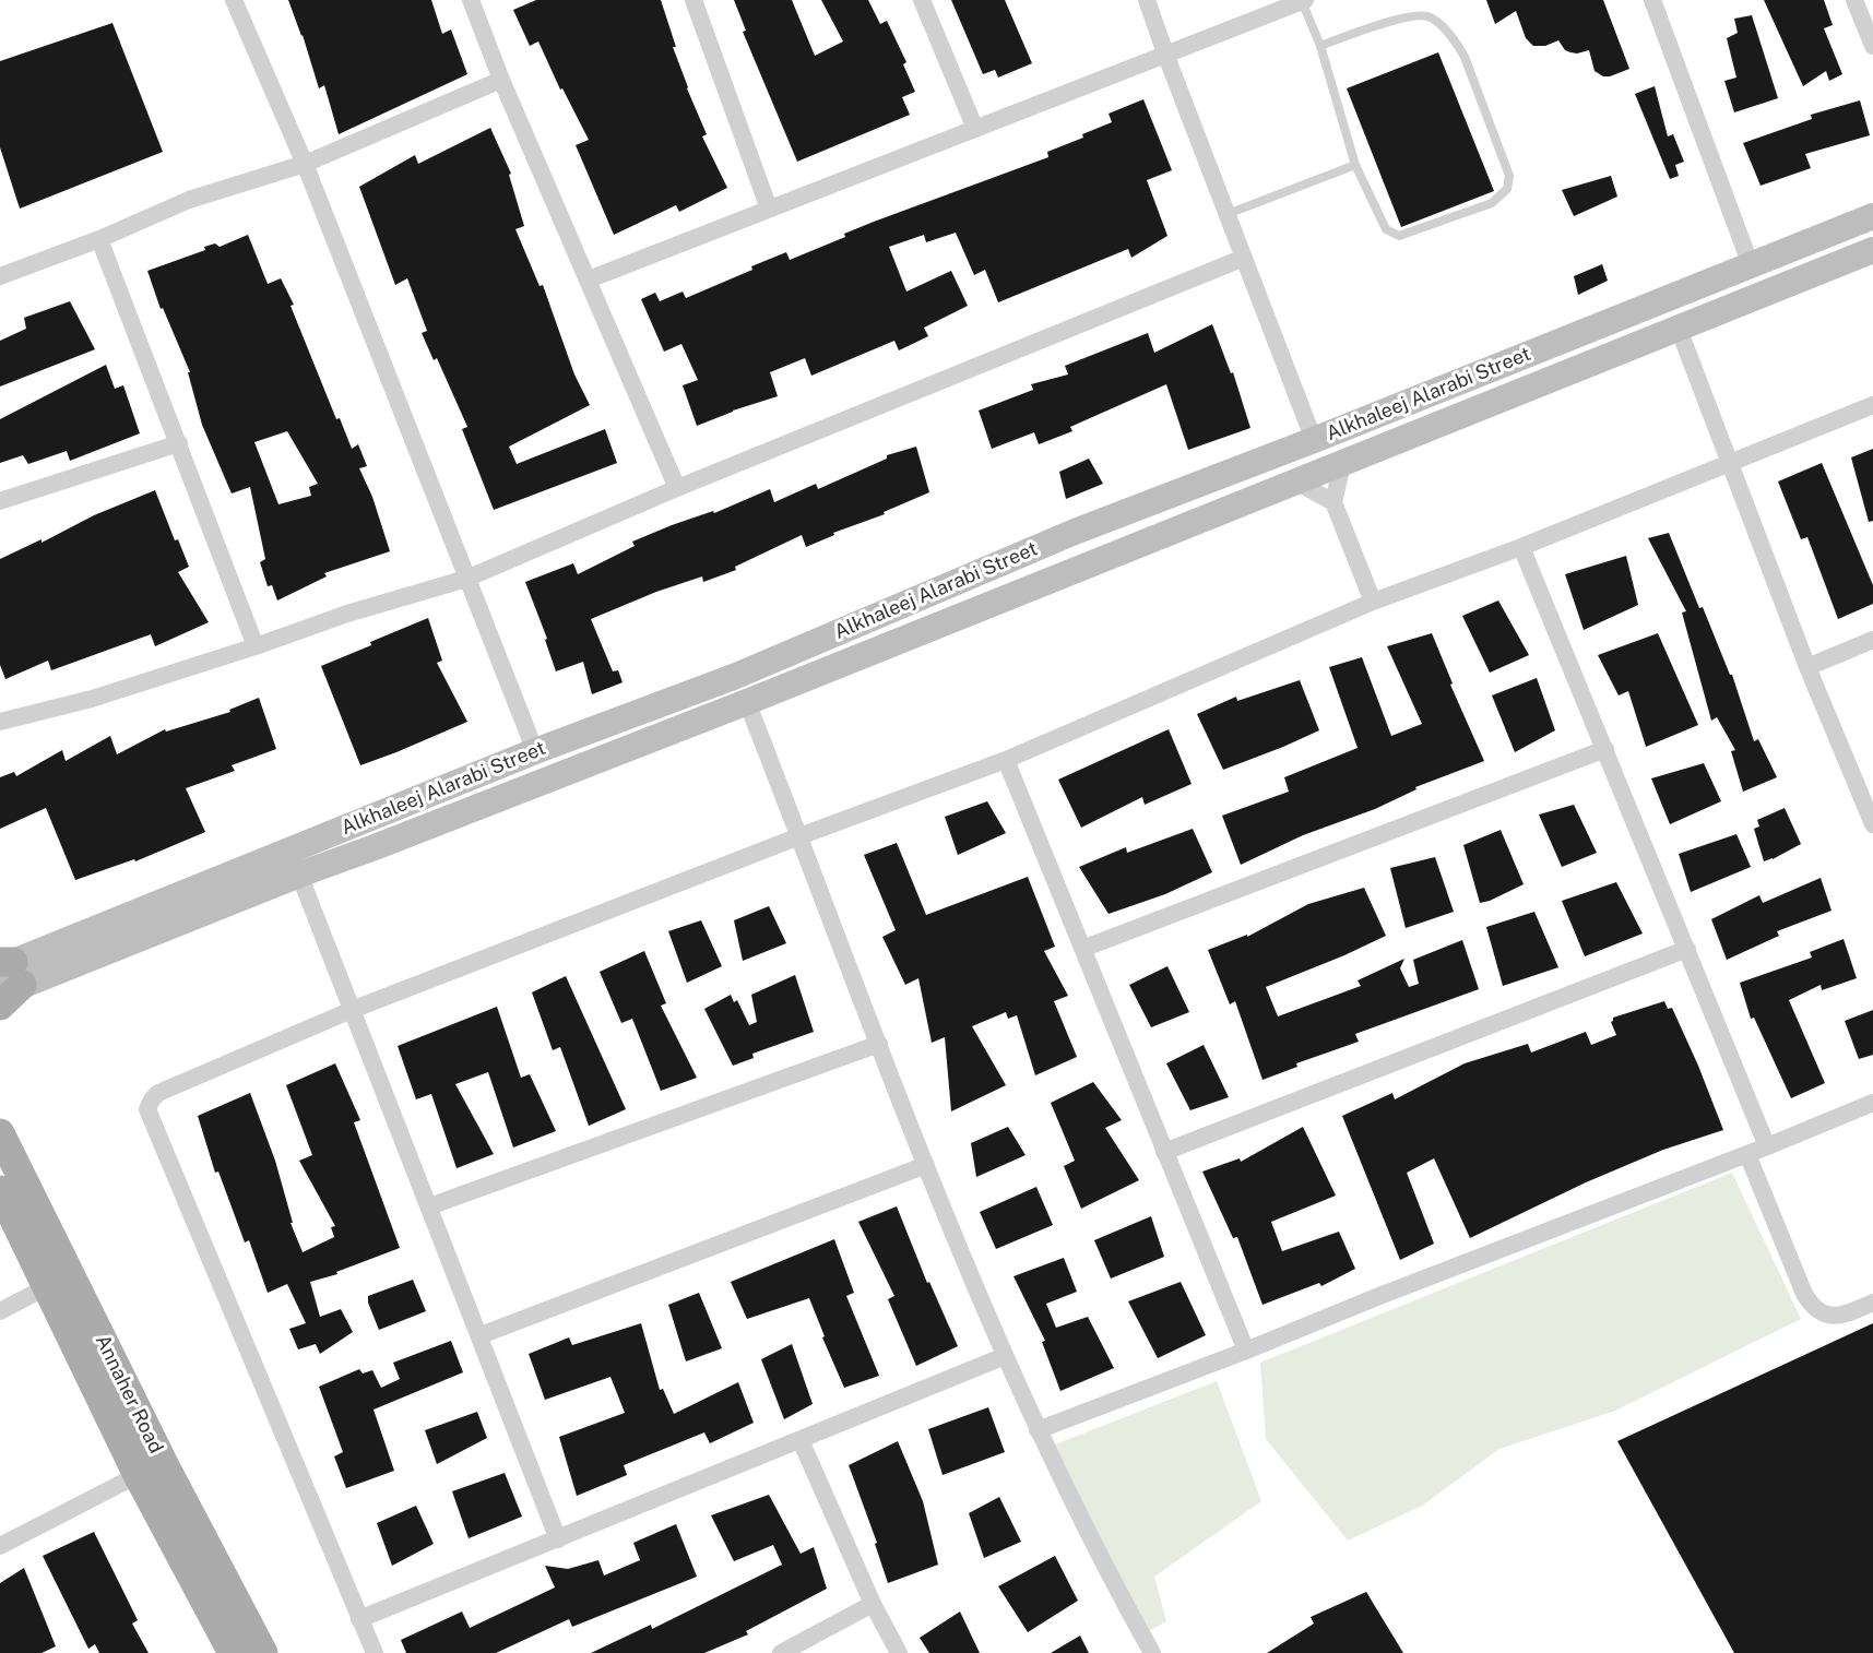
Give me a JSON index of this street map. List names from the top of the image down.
{
  "streets": {
    "main road": ["Alkhaleej Alarabi Street", "Annaher Road"]
  }
}
